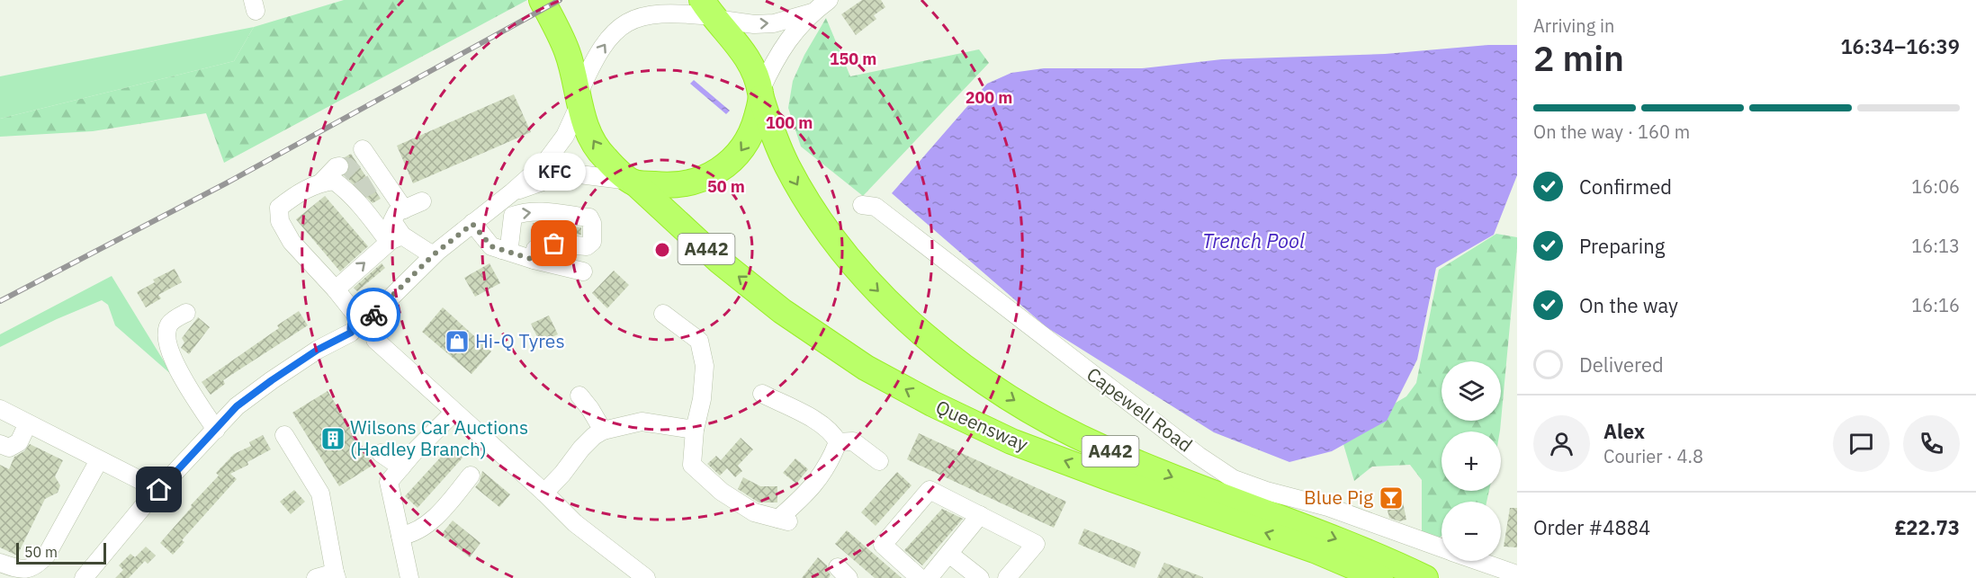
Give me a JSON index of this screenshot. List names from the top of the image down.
{
  "streets": {
    "highway": ["A442", "Queensway"],
    "street": ["Capewell Road"]
  },
  "crossings": [
    ["A442", "Queensway"]
  ],
  "water": ["Trench Pool"],
  "places": {
    "other": ["KFC"],
    "shop": ["Hi-Q Tyres"],
    "building": ["Wilsons Car Auctions (Hadley Branch)"],
    "bar": ["Blue Pig"]
  },
  "scale_bar": "50 m",
  "page": {
    "heading": ["2 min", "Arriving in", "16:34–16:39"],
    "panel": [
      "Alex",
      "Courier · 4.8",
      "Order #4884",
      "£22.73"
    ],
    "bar": "On the way · 160 m",
    "bubble": "KFC",
    "list": [
      ["Confirmed", "16:06"],
      ["Preparing", "16:13"],
      ["On the way", "16:16"],
      "Delivered"
    ],
    "map_buttons": ["+", "−"],
    "scale": "50 m"
  },
  "rings": [
    "150 m",
    "200 m",
    "100 m",
    "50 m"
  ]
}
